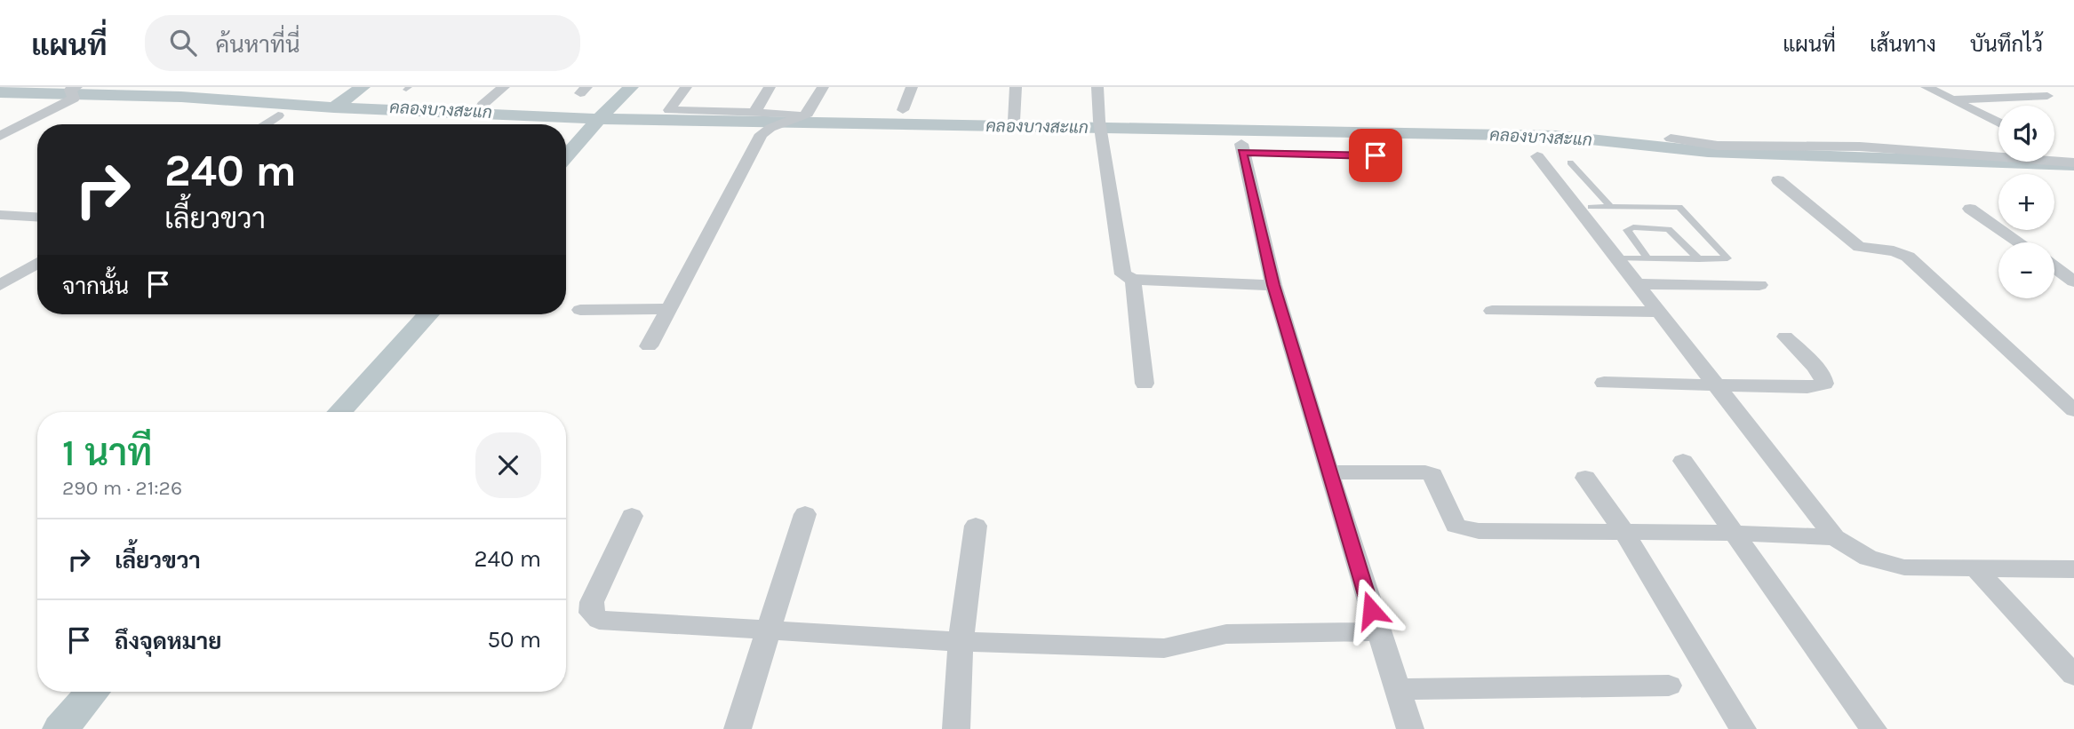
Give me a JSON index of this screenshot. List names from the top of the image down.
{
  "water": ["คลองบางสะแก"],
  "page": {
    "header": "แผนที่",
    "search": "ค้นหาที่นี่",
    "nav": ["แผนที่", "เส้นทาง", "บันทึกไว้"],
    "map_buttons": ["+", "−"],
    "turn": ["240 m", "เลี้ยวขวา"],
    "then": "จากนั้น",
    "heading": ["1 นาที", "290 m · 21:26"],
    "list": [
      {
        "name": "เลี้ยวขวา",
        "value": "240 m"
      },
      {
        "name": "ถึงจุดหมาย",
        "value": "50 m"
      }
    ]
  }
}
